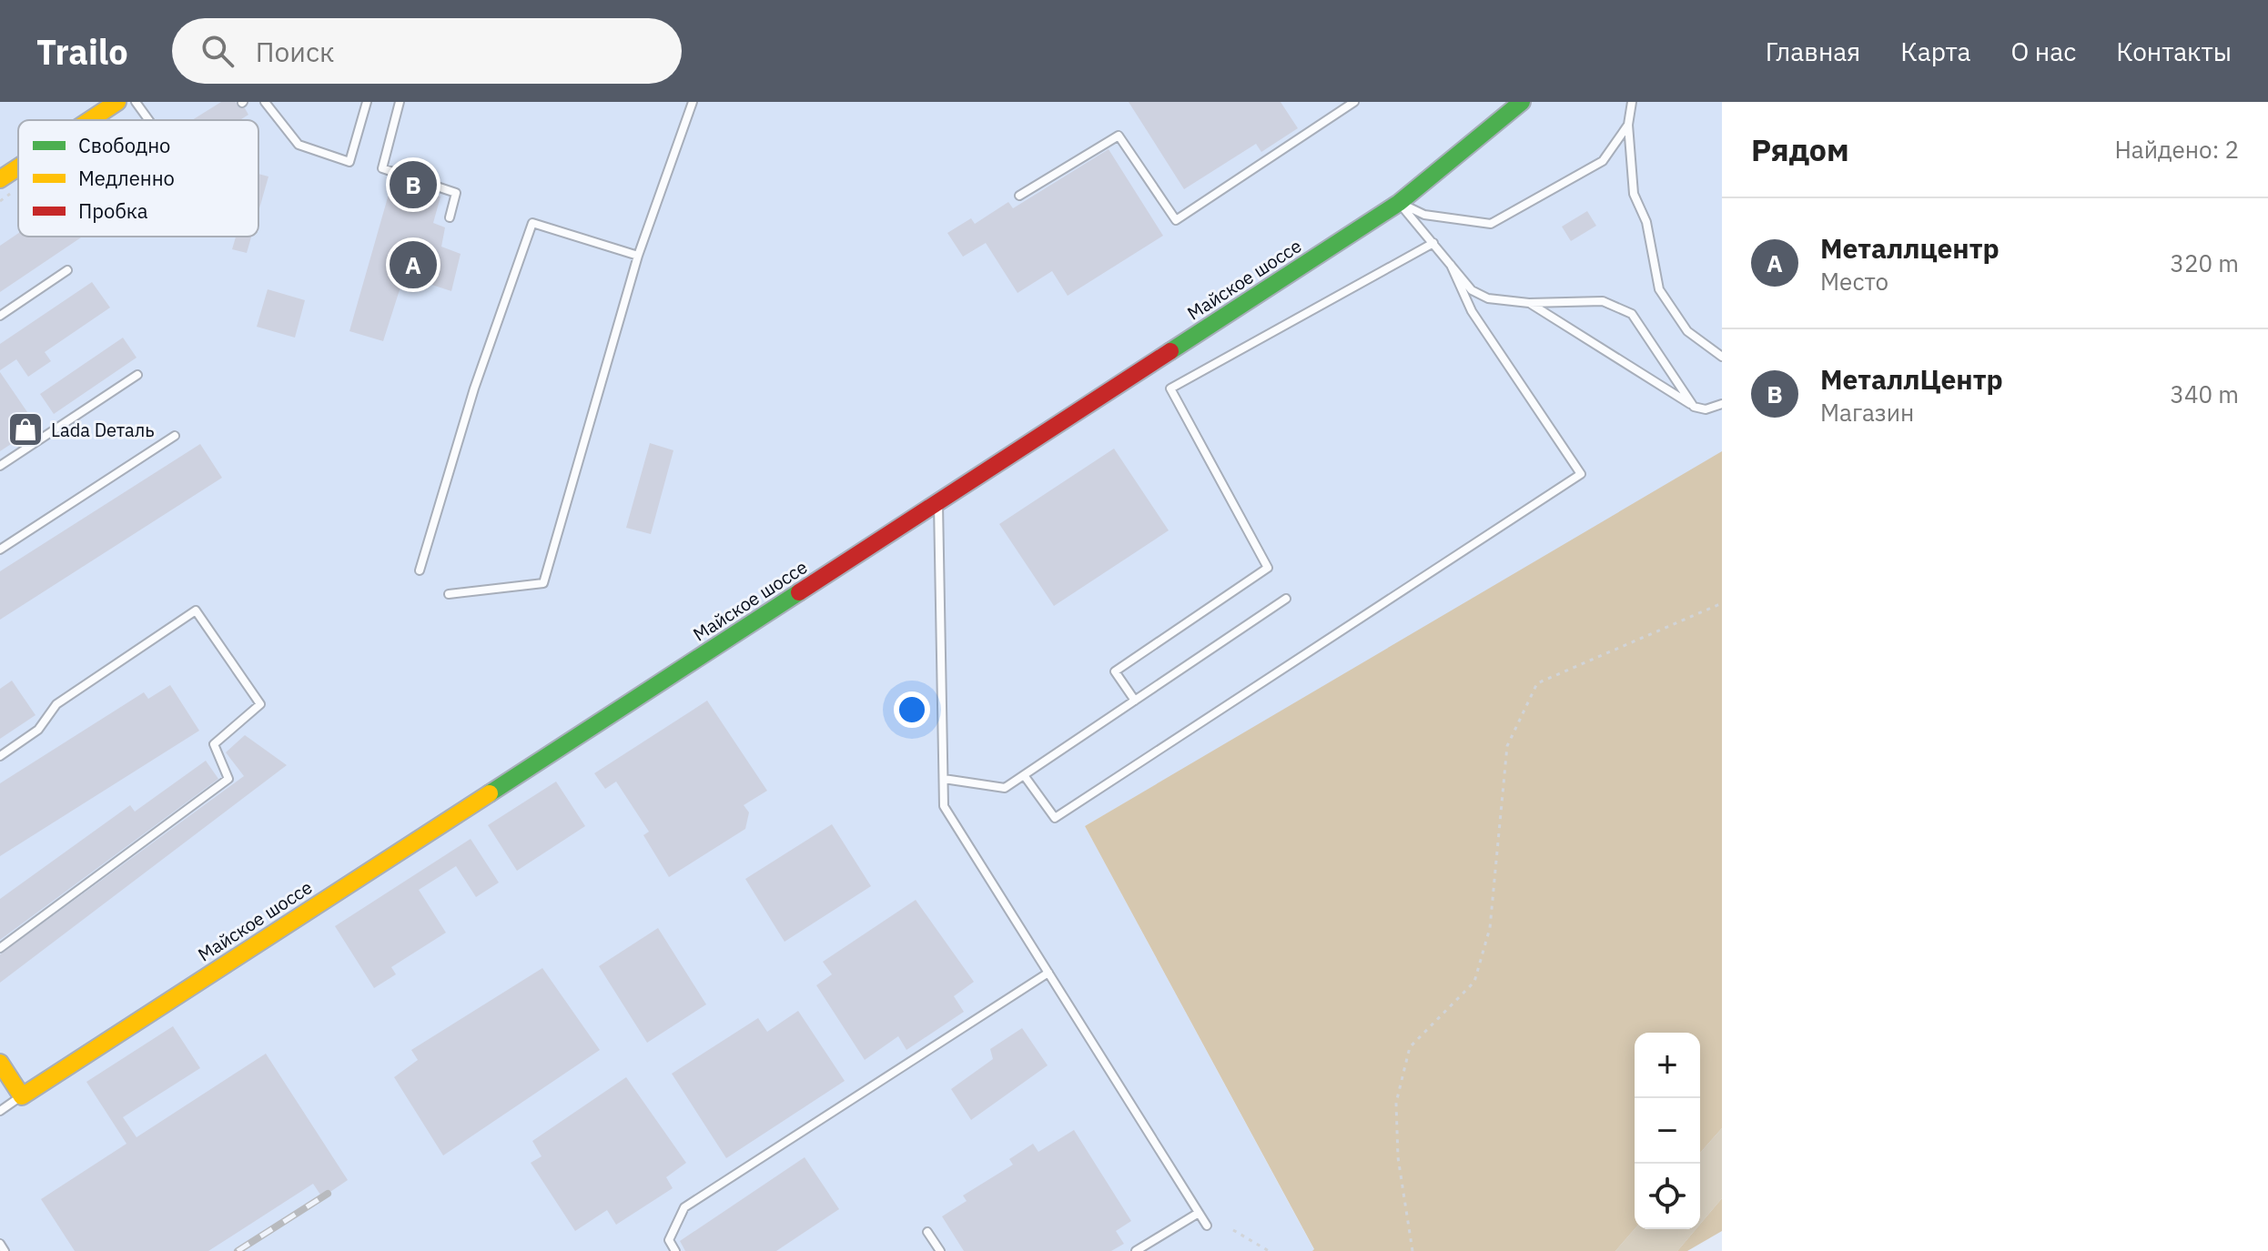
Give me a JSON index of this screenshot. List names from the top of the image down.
{
  "streets": {
    "street": ["Майское шоссе"]
  },
  "places": {
    "shop": ["Lada Dеталь"]
  },
  "legend": ["Свободно", "Медленно", "Пробка"],
  "page": {
    "header": "Trailo",
    "search": "Поиск",
    "nav": [
      "Главная",
      "Карта",
      "О нас",
      "Контакты"
    ],
    "heading": ["Рядом", "Найдено: 2"],
    "pins": ["B", "A"],
    "list": [
      {
        "mark": "A",
        "name": "Металлцентр",
        "note": "Место",
        "value": "320 m"
      },
      {
        "mark": "B",
        "name": "МеталлЦентр",
        "note": "Магазин",
        "value": "340 m"
      }
    ],
    "map_buttons": ["+", "−"]
  }
}
